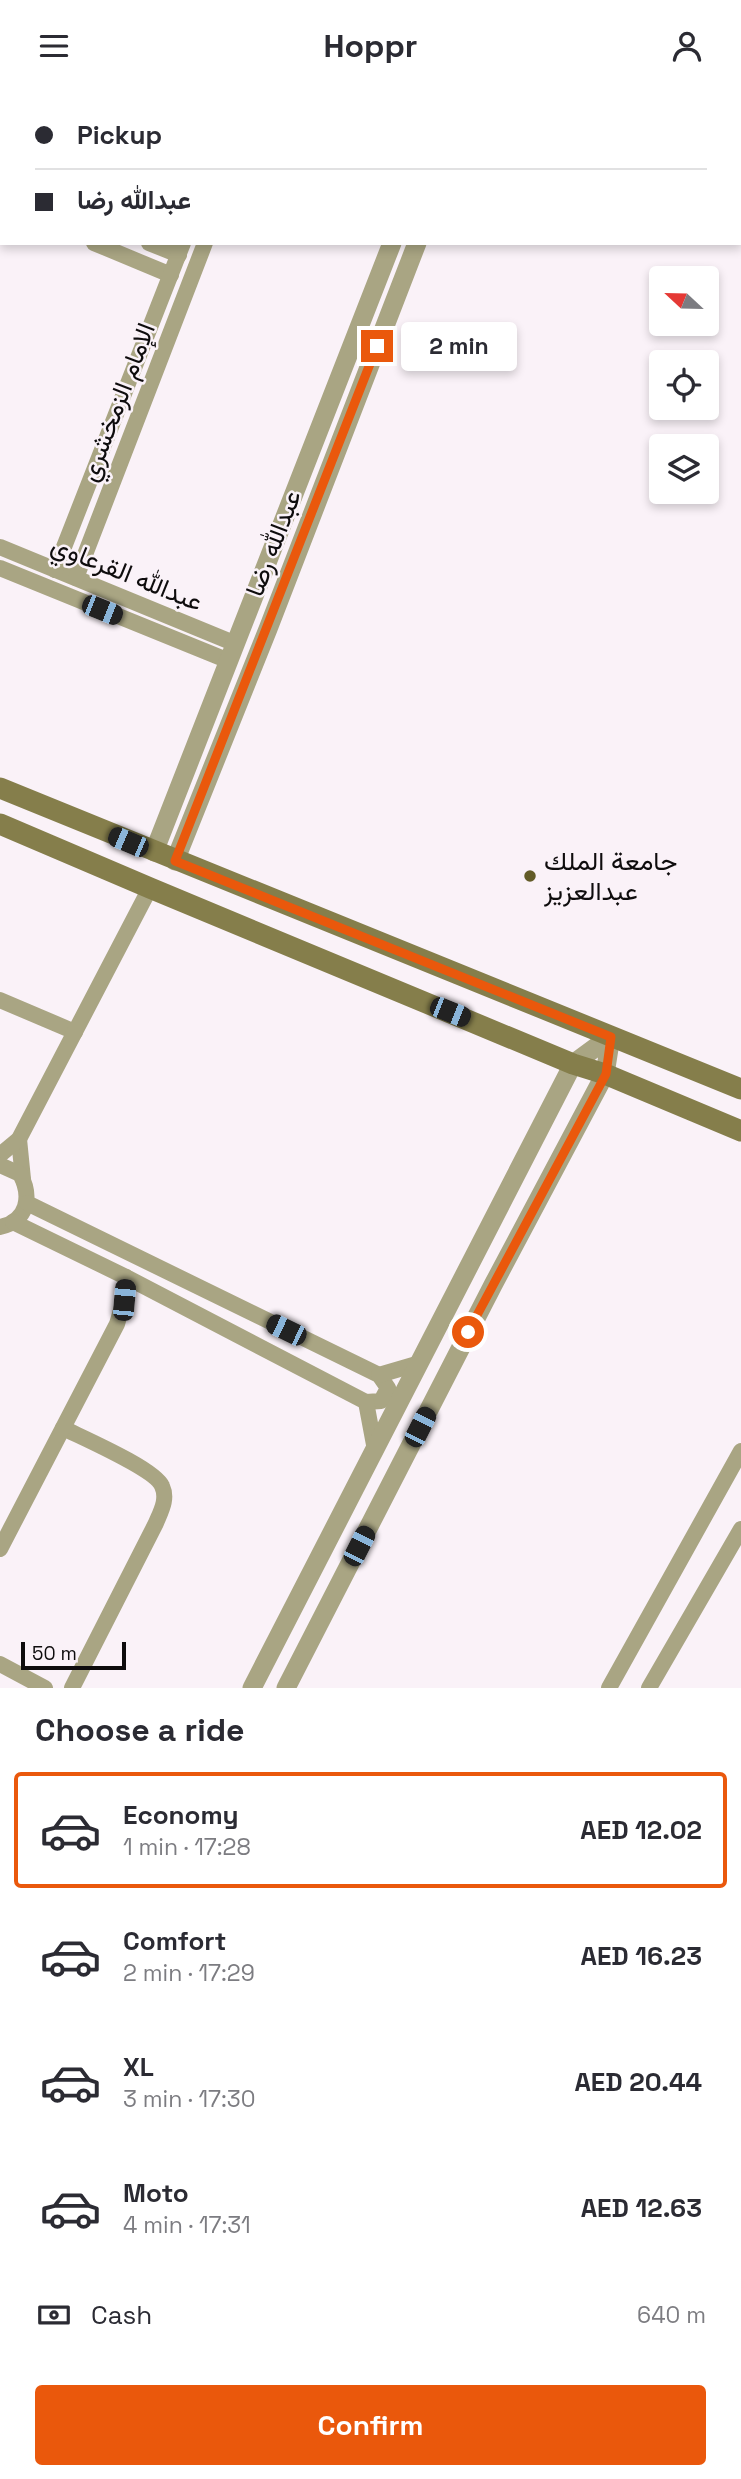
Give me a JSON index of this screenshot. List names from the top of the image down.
{
  "streets": {
    "street": ["الإمام الزمخشري", "عبدالله رضا", "عبدالله القرعاوي"]
  },
  "crossings": [
    ["الإمام الزمخشري", "عبدالله القرعاوي"],
    ["عبدالله رضا", "عبدالله القرعاوي"]
  ],
  "places": ["جامعة الملك عبدالعزيز"],
  "scale_bar": "50 m",
  "north": "left",
  "page": {
    "header": "Hoppr",
    "banner": ["Pickup", "عبدالله رضا"],
    "bubble": "2 min",
    "scale": "50 m",
    "heading": "Choose a ride",
    "list": [
      {
        "name": "Economy",
        "note": "1 min · 17:28",
        "value": "AED 12.02"
      },
      {
        "name": "Comfort",
        "note": "2 min · 17:29",
        "value": "AED 16.23"
      },
      {
        "name": "XL",
        "note": "3 min · 17:30",
        "value": "AED 20.44"
      },
      {
        "name": "Moto",
        "note": "4 min · 17:31",
        "value": "AED 12.63"
      }
    ],
    "pay": ["Cash", "640 m"],
    "buttons": "Confirm"
  }
}
